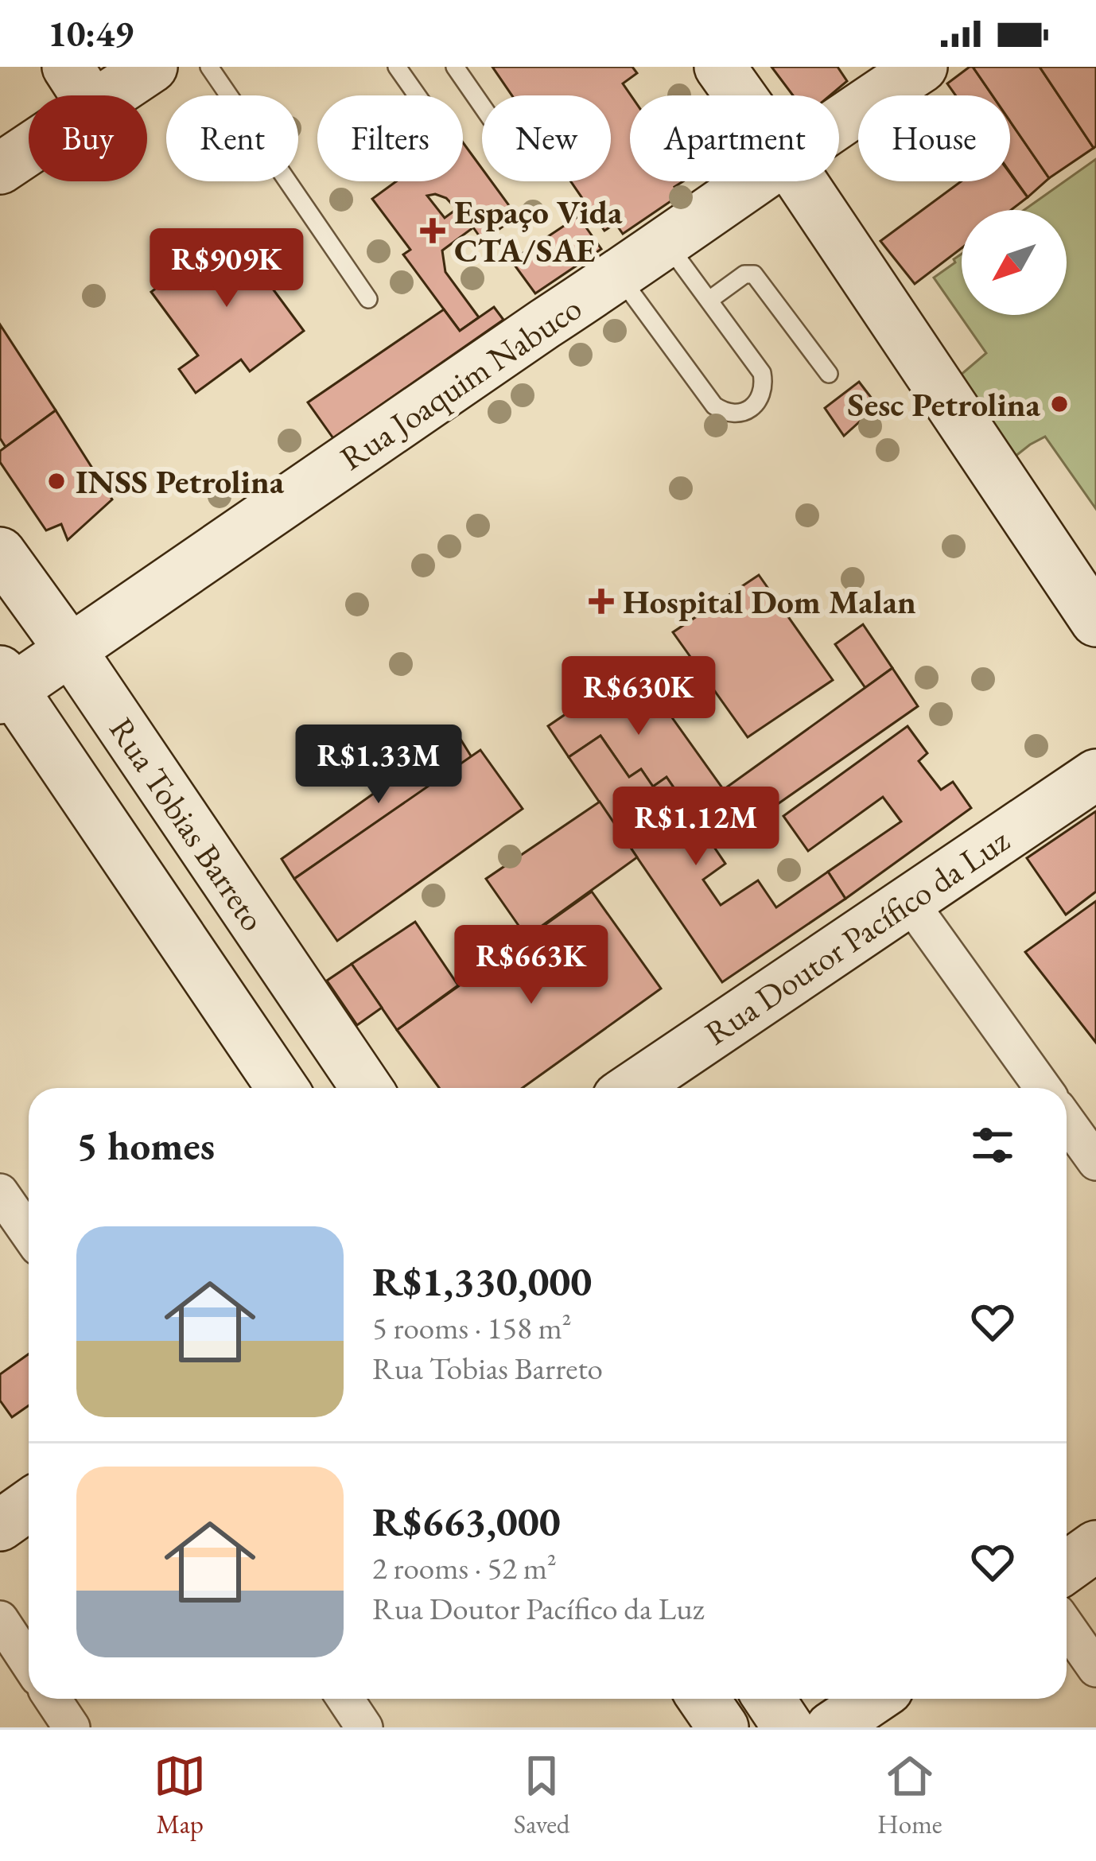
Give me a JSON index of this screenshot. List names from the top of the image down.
{
  "streets": {
    "street": ["Rua Joaquim Nabuco", "Rua Tobias Barreto", "Rua Doutor Pacífico da Luz"]
  },
  "crossings": [
    ["Rua Joaquim Nabuco", "Rua Tobias Barreto"]
  ],
  "places": {
    "health": ["Espaço Vida CTA/SAE", "Hospital Dom Malan"],
    "other": ["Sesc Petrolina", "INSS Petrolina"]
  },
  "north": "bottom left",
  "page": {
    "status": "10:49",
    "chip": [
      "Buy",
      "Rent",
      "Filters",
      "New",
      "Apartment",
      "House"
    ],
    "price": [
      "R$909K",
      "R$630K",
      "R$1.33M",
      "R$1.12M",
      "R$663K"
    ],
    "heading": "5 homes",
    "list": [
      {
        "name": "R$1,330,000",
        "note": "5 rooms · 158 m² · Rua Tobias Barreto"
      },
      {
        "name": "R$663,000",
        "note": "2 rooms · 52 m² · Rua Doutor Pacífico da Luz"
      }
    ],
    "tabs": ["Map", "Saved", "Home"]
  }
}
